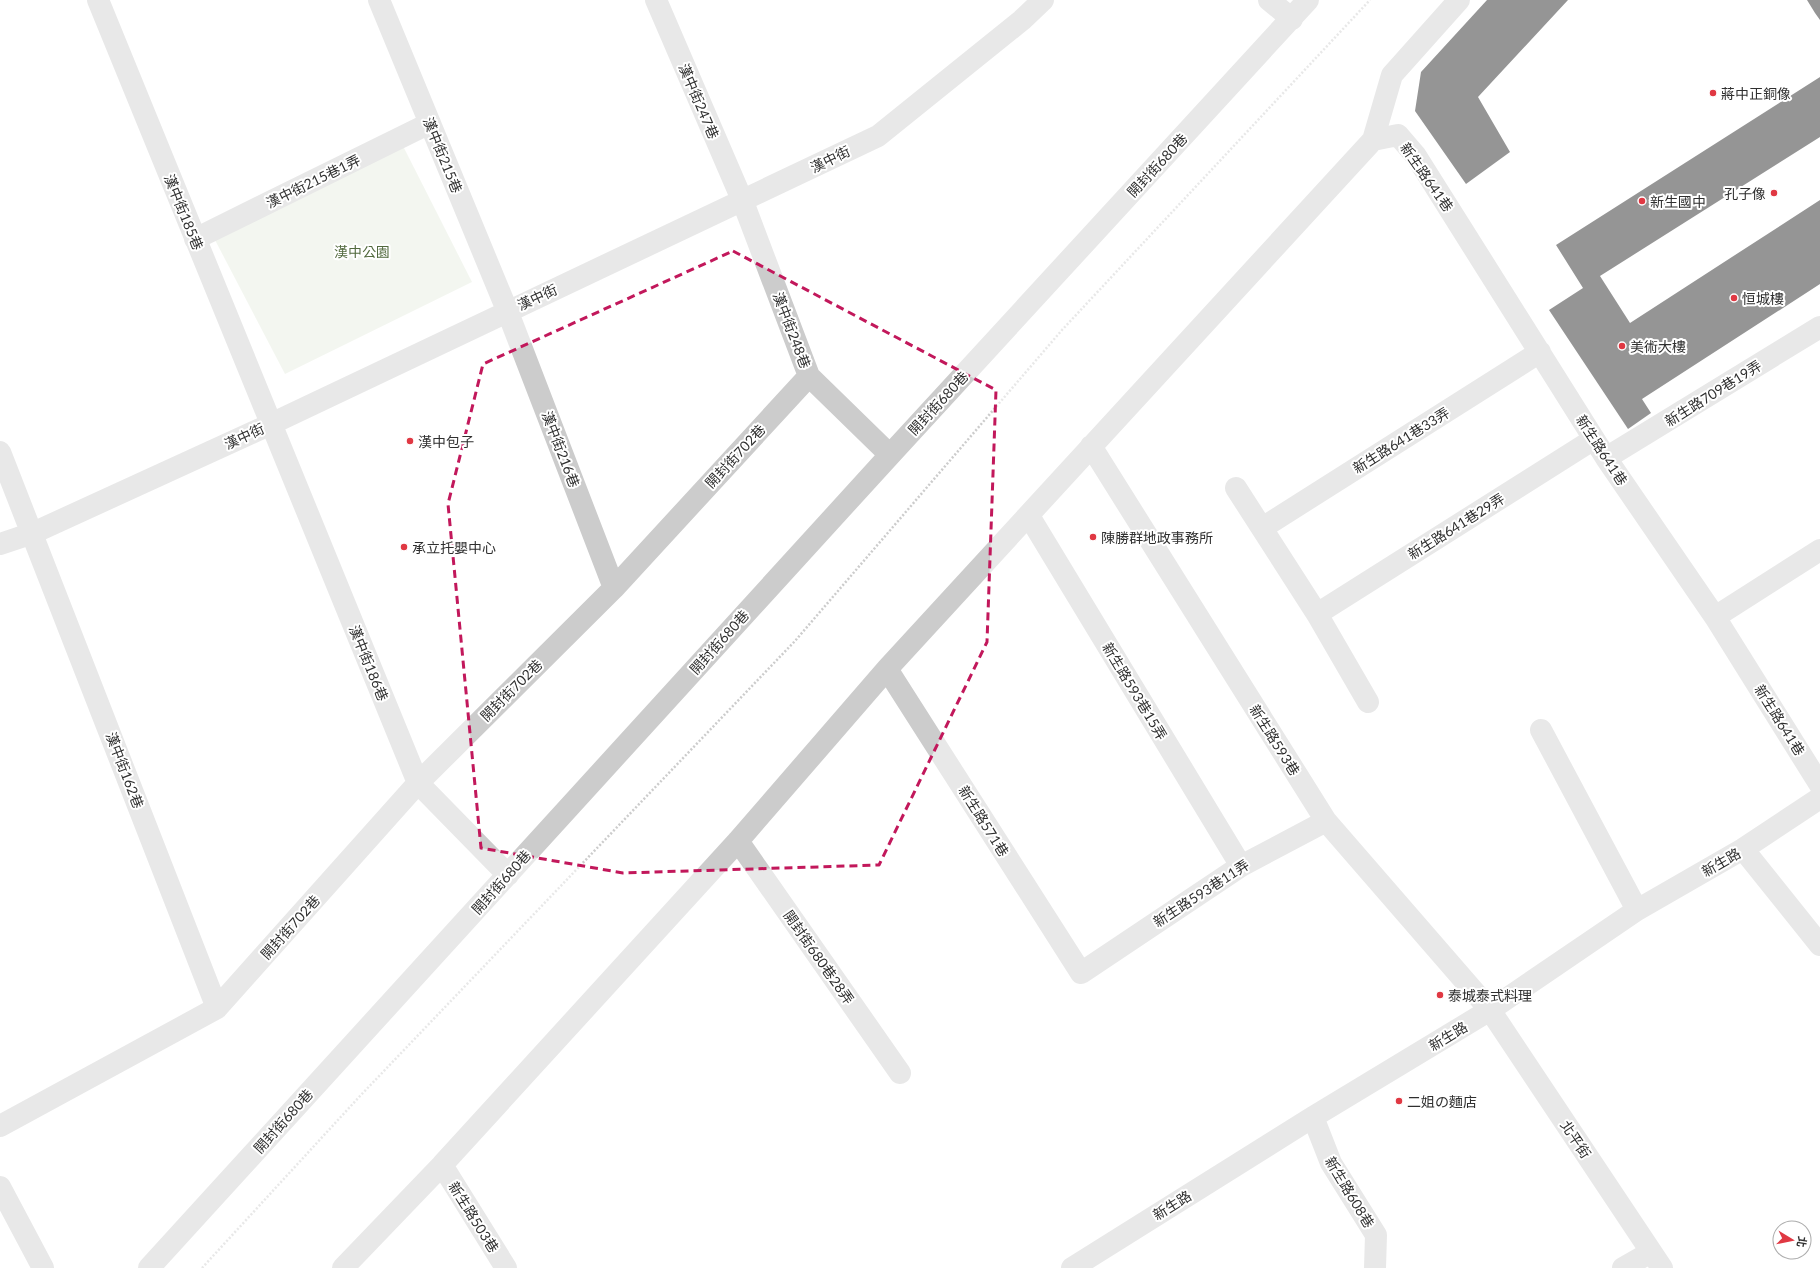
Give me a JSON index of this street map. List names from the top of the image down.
{
  "streets": {
    "street": [
      "漢中街247巷",
      "漢中街215巷",
      "漢中街",
      "開封街680巷",
      "新生路641巷",
      "漢中街215巷1弄",
      "漢中街185巷",
      "漢中街248巷",
      "新生路709巷19弄",
      "新生路641巷33弄",
      "漢中街216巷",
      "開封街702巷",
      "新生路641巷29弄",
      "漢中街186巷",
      "新生路593巷15弄",
      "新生路593巷",
      "漢中街162巷",
      "新生路571巷",
      "新生路",
      "新生路593巷11弄",
      "開封街680巷28弄",
      "北平街",
      "新生路608巷",
      "新生路503巷"
    ]
  },
  "crossings": [
    ["漢中街247巷", "漢中街"],
    ["漢中街247巷", "漢中街248巷"],
    ["漢中街215巷", "漢中街"],
    ["漢中街215巷", "漢中街215巷1弄"],
    ["漢中街215巷", "漢中街216巷"],
    ["漢中街", "漢中街185巷"],
    ["漢中街", "漢中街248巷"],
    ["漢中街", "漢中街216巷"],
    ["漢中街", "漢中街186巷"],
    ["漢中街", "漢中街162巷"],
    ["開封街680巷", "漢中街248巷"],
    ["開封街680巷", "漢中街186巷"],
    ["新生路641巷", "新生路709巷19弄"],
    ["新生路641巷", "新生路641巷33弄"],
    ["新生路641巷", "新生路641巷29弄"],
    ["漢中街215巷1弄", "漢中街185巷"],
    ["漢中街185巷", "漢中街186巷"],
    ["漢中街248巷", "開封街702巷"],
    ["漢中街216巷", "開封街702巷"],
    ["開封街702巷", "漢中街186巷"],
    ["開封街702巷", "漢中街162巷"],
    ["新生路593巷15弄", "新生路593巷11弄"],
    ["新生路593巷", "新生路"],
    ["新生路593巷", "新生路593巷11弄"],
    ["新生路593巷", "北平街"],
    ["新生路571巷", "新生路593巷11弄"],
    ["新生路", "北平街"],
    ["新生路", "新生路608巷"]
  ],
  "parks": ["漢中公園"],
  "places": [
    "蔣中正銅像",
    "孔子像",
    "新生國中",
    "恒城樓",
    "美術大樓",
    "漢中包子",
    "陳勝群地政事務所",
    "承立托嬰中心",
    "泰城泰式料理",
    "二姐の麵店"
  ],
  "north": "right"
}
